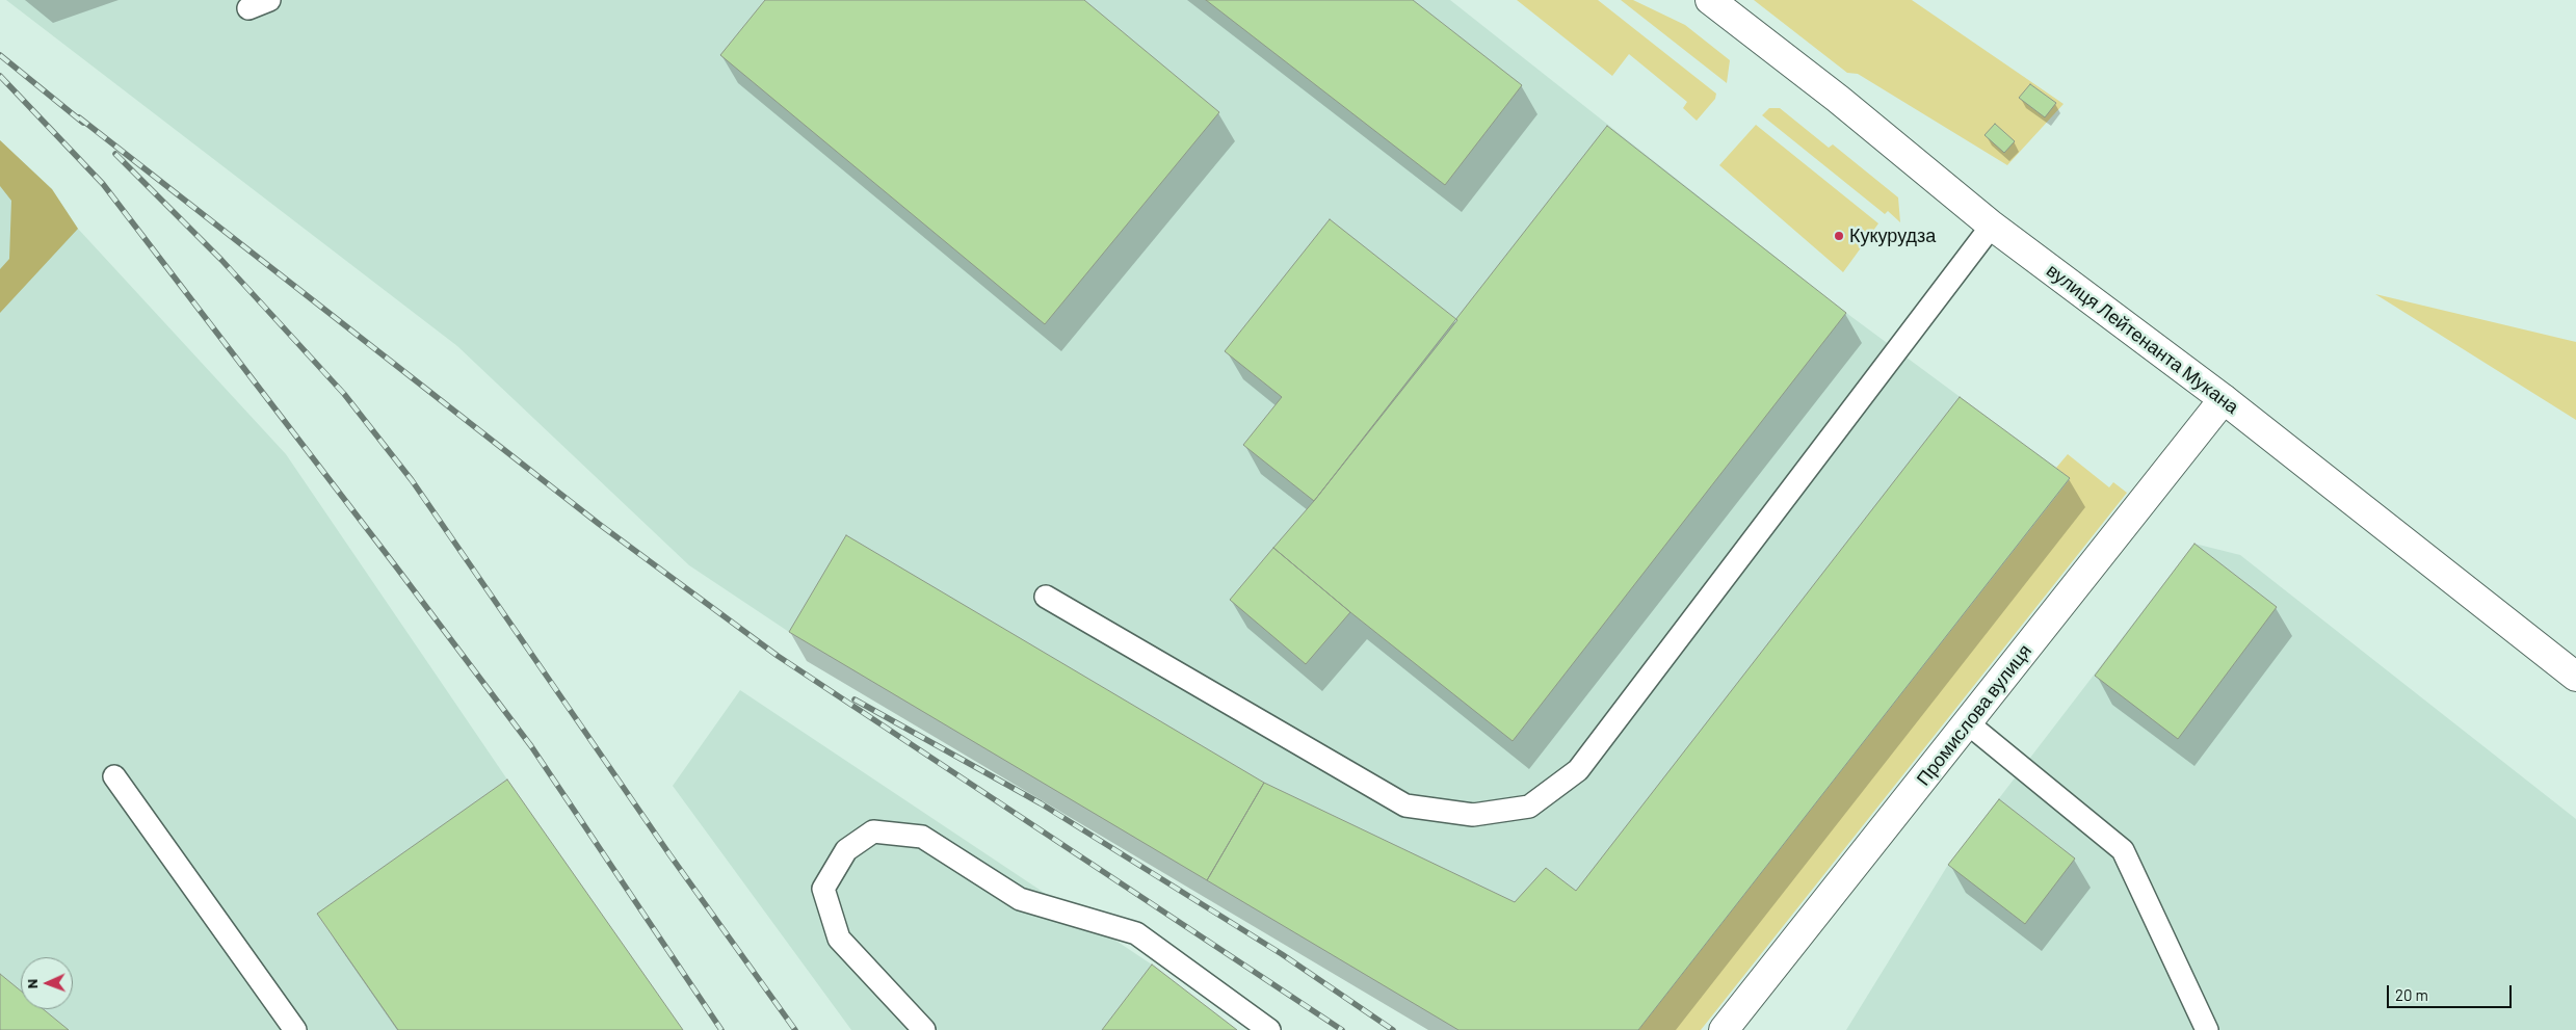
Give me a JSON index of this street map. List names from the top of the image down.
{
  "streets": {
    "main road": ["вулиця Лейтенанта Мукана", "Промислова вулиця"]
  },
  "crossings": [
    ["вулиця Лейтенанта Мукана", "Промислова вулиця"]
  ],
  "places": ["Кукурудза"],
  "scale_bar": "20 m",
  "north": "left"
}
